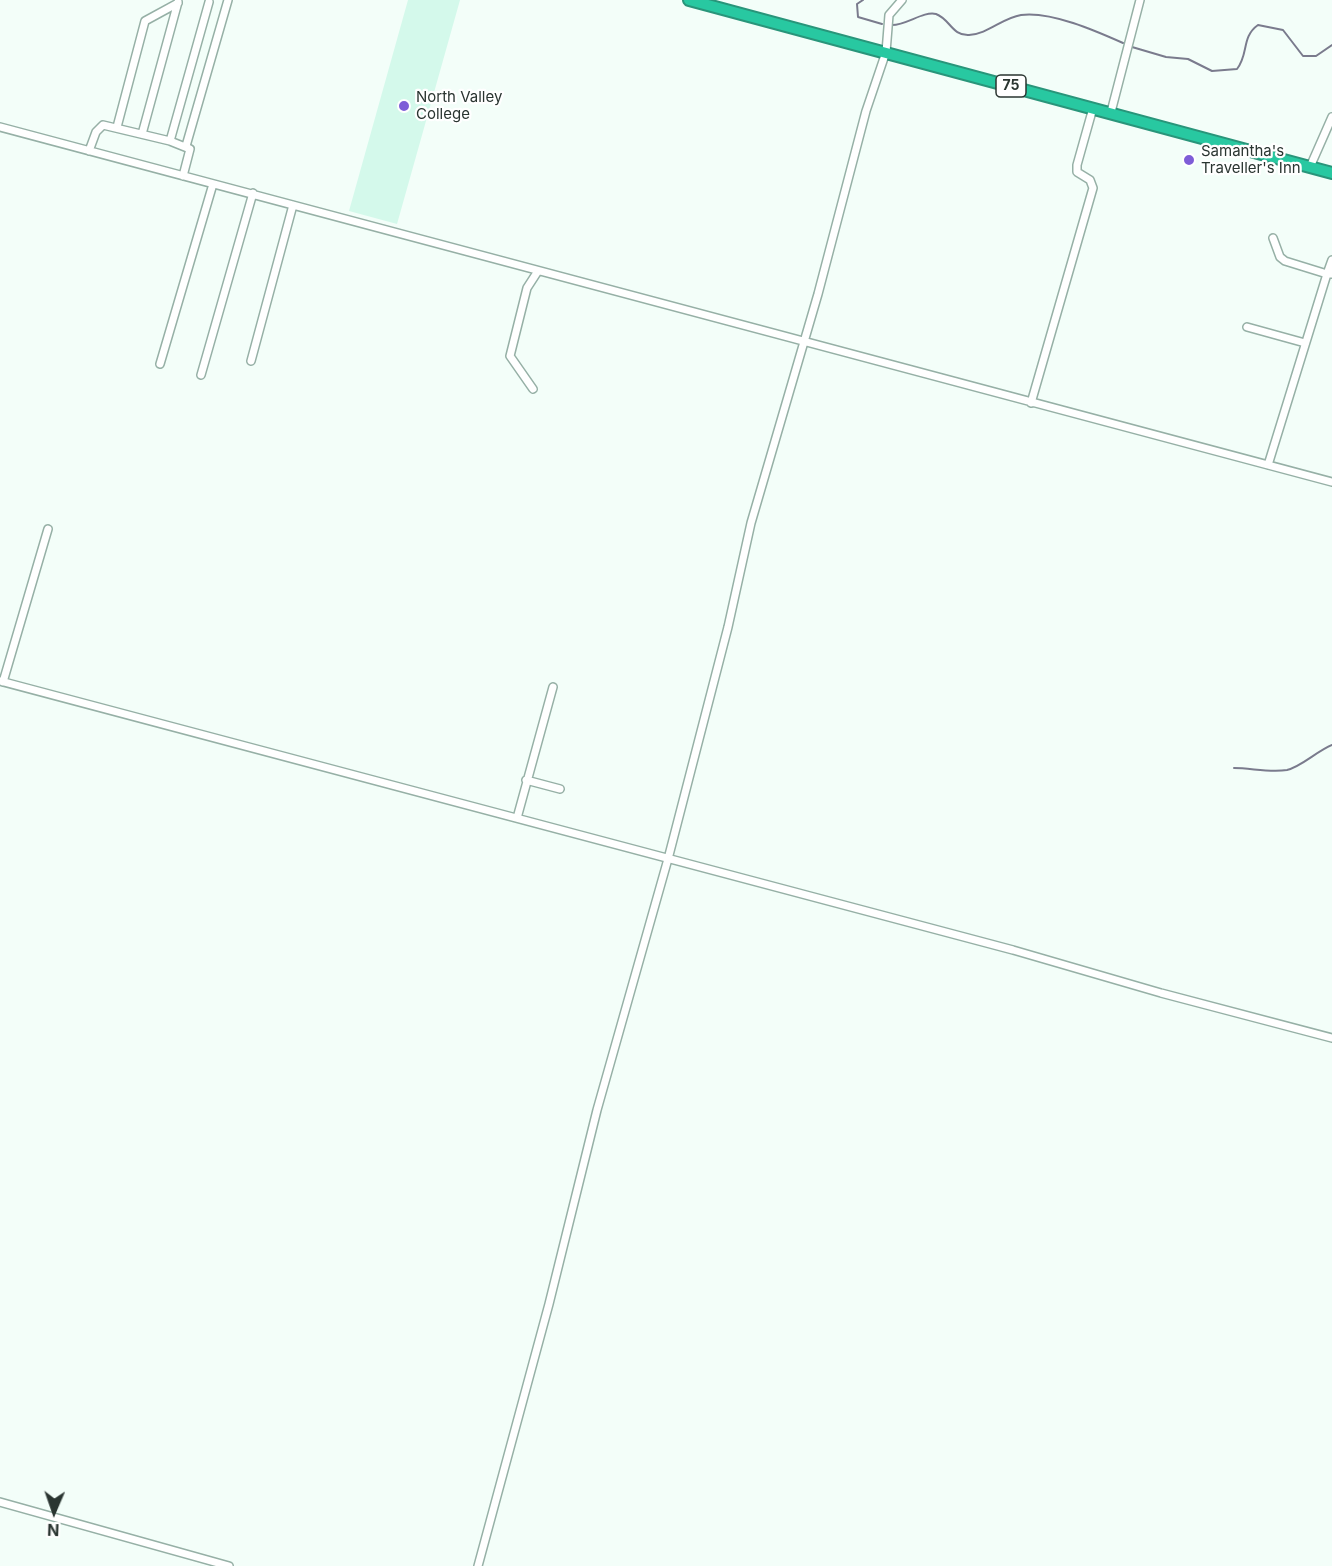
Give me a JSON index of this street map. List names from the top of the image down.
{
  "streets": {
    "highway": ["75"]
  },
  "places": ["North Valley College", "Samantha's Traveller's Inn"],
  "north": "bottom"
}
